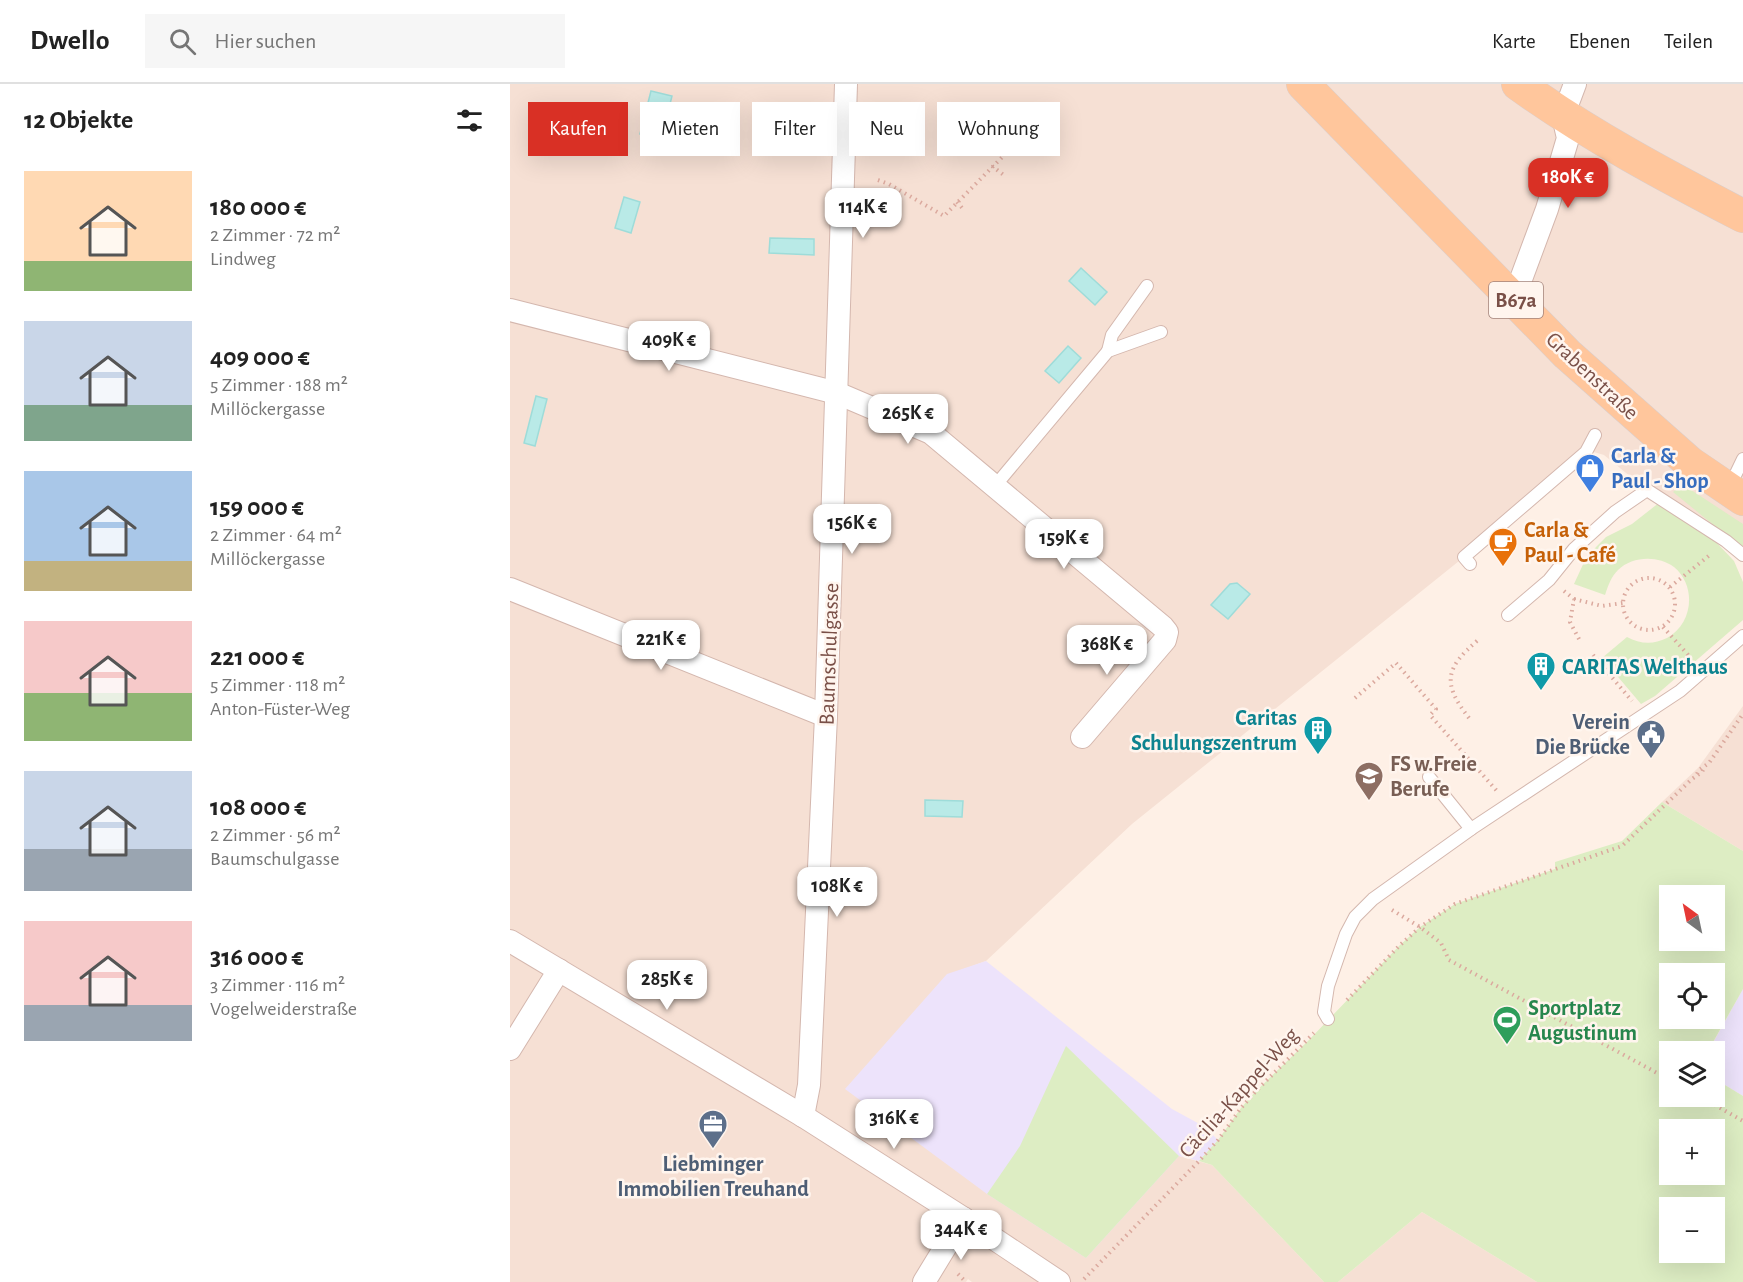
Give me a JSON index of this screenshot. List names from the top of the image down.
{
  "streets": {
    "main road": ["B67a", "Grabenstraße"],
    "street": ["Baumschulgasse"],
    "path": ["Cäcilia-Kappel-Weg"]
  },
  "places": {
    "shop": ["Carla & Paul - Shop"],
    "cafe": ["Carla & Paul - Café"],
    "building": ["CARITAS Welthaus", "Caritas Schulungszentrum"],
    "public building": ["Verein Die Brücke"],
    "school or university": ["FS w.Freie Berufe"],
    "sports": ["Sportplatz Augustinum"],
    "office": ["Liebminger Immobilien Treuhand"]
  },
  "north": "top left",
  "page": {
    "header": "Dwello",
    "search": "Hier suchen",
    "nav": ["Karte", "Ebenen", "Teilen"],
    "heading": "12 Objekte",
    "chip": [
      "Kaufen",
      "Mieten",
      "Filter",
      "Neu",
      "Wohnung"
    ],
    "list": [
      {
        "name": "180 000 €",
        "note": "2 Zimmer · 72 m² · Lindweg"
      },
      {
        "name": "409 000 €",
        "note": "5 Zimmer · 188 m² · Millöckergasse"
      },
      {
        "name": "159 000 €",
        "note": "2 Zimmer · 64 m² · Millöckergasse"
      },
      {
        "name": "221 000 €",
        "note": "5 Zimmer · 118 m² · Anton-Füster-Weg"
      },
      {
        "name": "108 000 €",
        "note": "2 Zimmer · 56 m² · Baumschulgasse"
      },
      {
        "name": "316 000 €",
        "note": "3 Zimmer · 116 m² · Vogelweiderstraße"
      }
    ],
    "price": [
      "180K €",
      "114K €",
      "409K €",
      "265K €",
      "156K €",
      "159K €",
      "221K €",
      "368K €",
      "108K €",
      "285K €",
      "316K €",
      "344K €"
    ],
    "map_buttons": ["+", "−"]
  }
}
